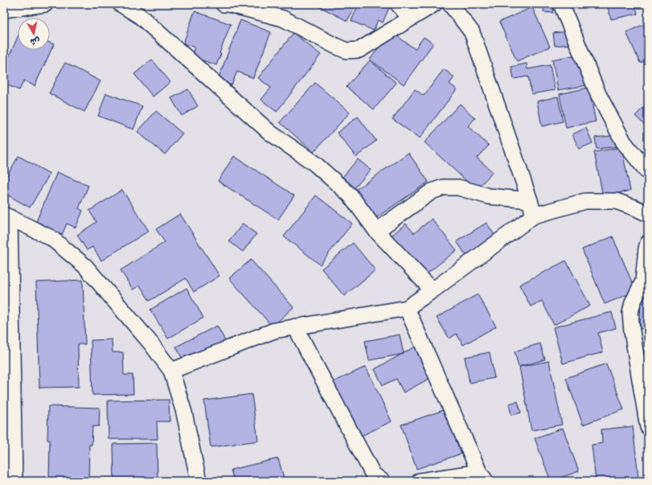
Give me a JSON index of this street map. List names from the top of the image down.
{
  "north": "bottom"
}
